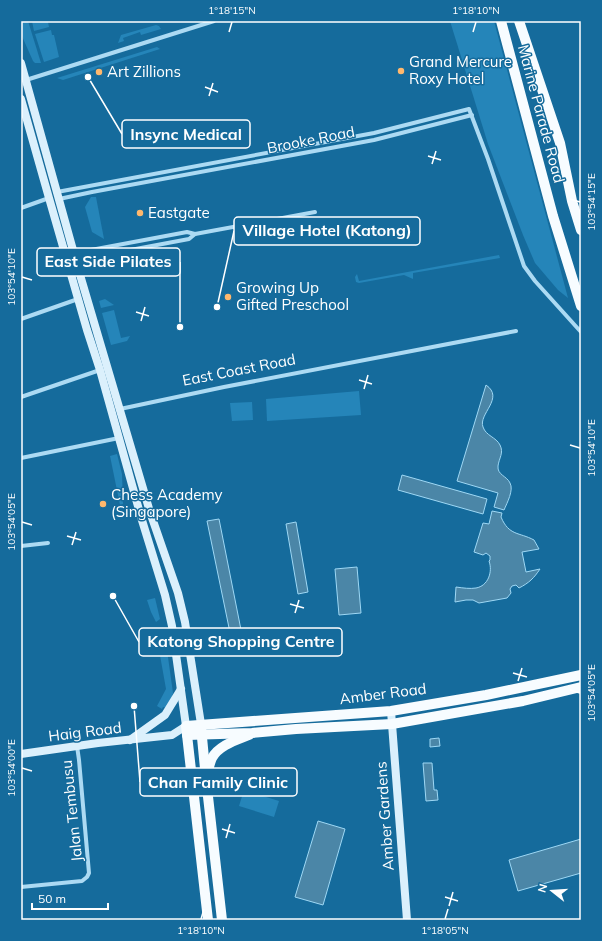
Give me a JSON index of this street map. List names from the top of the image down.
{
  "streets": {
    "main road": [
      "Marine Parade Road",
      "Amber Road",
      "Haig Road",
      "Amber Gardens"
    ],
    "street": ["Brooke Road", "East Coast Road", "Jalan Tembusu"]
  },
  "crossings": [
    ["Amber Road", "Haig Road"],
    ["Amber Road", "Amber Gardens"],
    ["Haig Road", "Jalan Tembusu"]
  ],
  "places": [
    "Grand Mercure Roxy Hotel",
    "Art Zillions",
    "Insync Medical",
    "Eastgate",
    "Growing Up Gifted Preschool",
    "Village Hotel (Katong)",
    "East Side Pilates",
    "Chess Academy (Singapore)",
    "Katong Shopping Centre",
    "Chan Family Clinic"
  ],
  "scale_bar": "50 m",
  "north": "left",
  "coordinates": [
    "1°18'15\"N",
    "1°18'10\"N",
    "103°54'15\"E",
    "103°54'10\"E",
    "103°54'05\"E",
    "103°54'00\"E",
    "1°18'05\"N"
  ]
}
